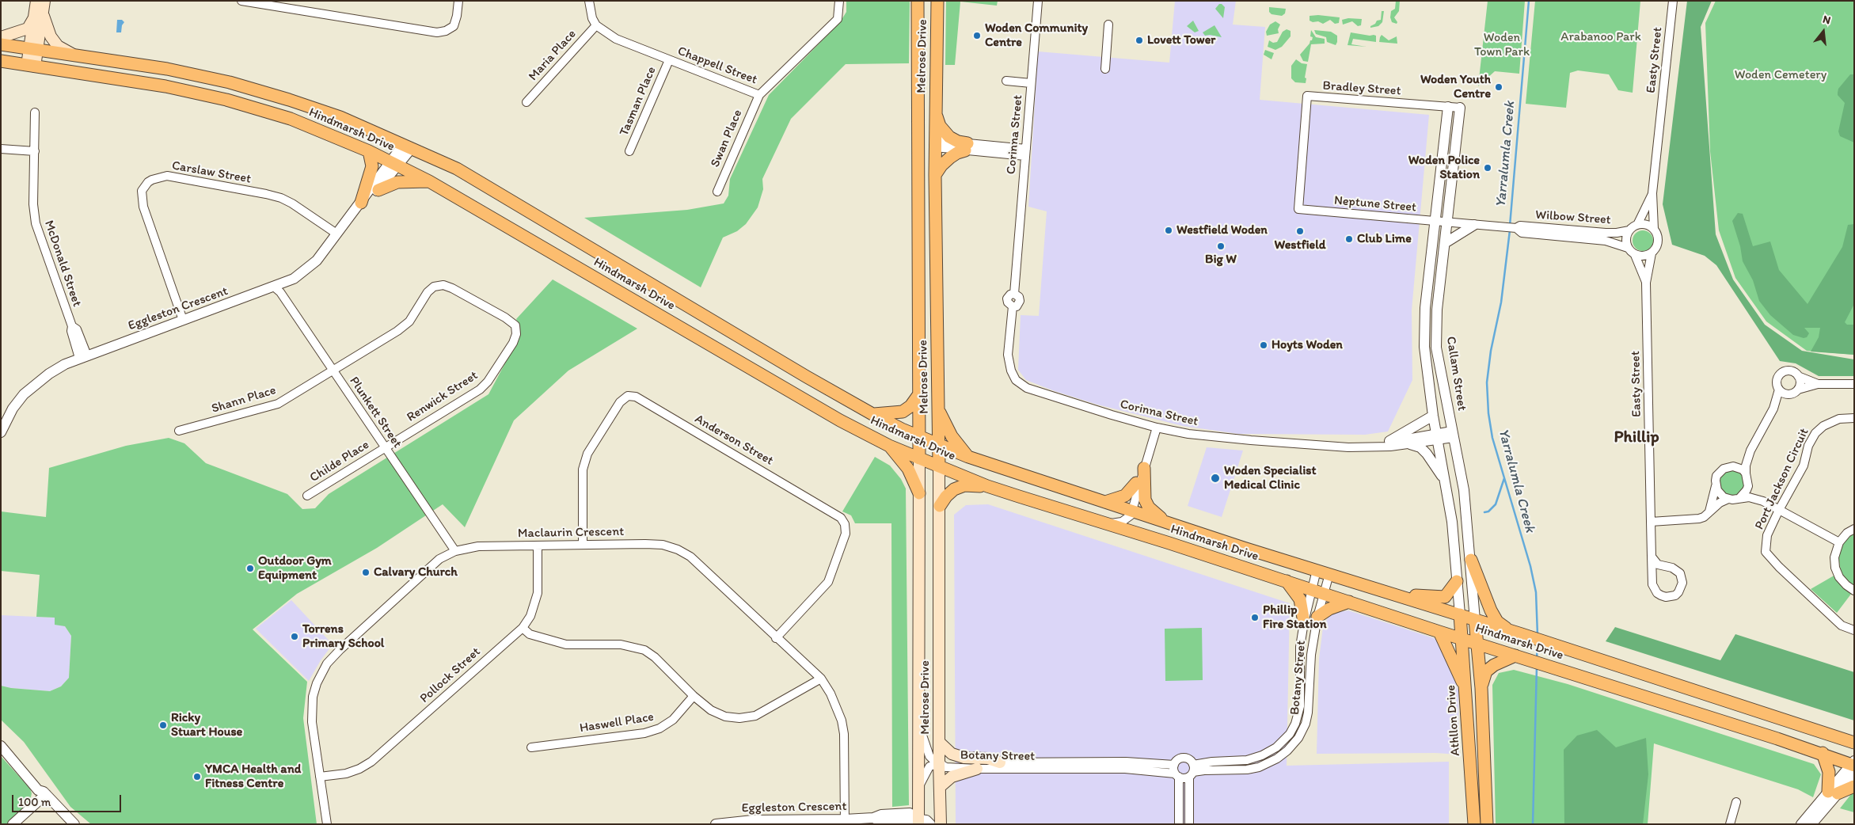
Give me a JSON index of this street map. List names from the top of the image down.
{
  "streets": {
    "main road": ["Melrose Drive", "Hindmarsh Drive", "Athllon Drive"],
    "street": [
      "Maria Place",
      "Easty Street",
      "Chappell Street",
      "Bradley Street",
      "Tasman Place",
      "Corinna Street",
      "Swan Place",
      "Carslaw Street",
      "Neptune Street",
      "Wilbow Street",
      "McDonald Street",
      "Eggleston Crescent",
      "Callam Street",
      "Renwick Street",
      "Shann Place",
      "Plunkett Street",
      "Anderson Street",
      "Childe Place",
      "Port Jackson Circuit",
      "Maclaurin Crescent",
      "Pollock Street",
      "Botany Street",
      "Haswell Place"
    ]
  },
  "crossings": [
    ["Maria Place", "Chappell Street"],
    ["Melrose Drive", "Hindmarsh Drive"],
    ["Melrose Drive", "Eggleston Crescent"],
    ["Melrose Drive", "Botany Street"],
    ["Easty Street", "Wilbow Street"],
    ["Chappell Street", "Tasman Place"],
    ["Chappell Street", "Swan Place"],
    ["Bradley Street", "Neptune Street"],
    ["Bradley Street", "Callam Street"],
    ["Hindmarsh Drive", "Eggleston Crescent"],
    ["Hindmarsh Drive", "Callam Street"],
    ["Hindmarsh Drive", "Botany Street"],
    ["Hindmarsh Drive", "Athllon Drive"],
    ["Corinna Street", "Callam Street"],
    ["Carslaw Street", "Eggleston Crescent"],
    ["Neptune Street", "Wilbow Street"],
    ["Neptune Street", "Callam Street"],
    ["Wilbow Street", "Callam Street"],
    ["McDonald Street", "Eggleston Crescent"],
    ["Eggleston Crescent", "Plunkett Street"],
    ["Eggleston Crescent", "Maclaurin Crescent"],
    ["Callam Street", "Athllon Drive"],
    ["Renwick Street", "Shann Place"],
    ["Renwick Street", "Plunkett Street"],
    ["Renwick Street", "Childe Place"],
    ["Shann Place", "Plunkett Street"],
    ["Plunkett Street", "Childe Place"],
    ["Plunkett Street", "Maclaurin Crescent"],
    ["Anderson Street", "Maclaurin Crescent"],
    ["Maclaurin Crescent", "Pollock Street"]
  ],
  "districts": ["Phillip"],
  "water": ["Yarralumla Creek"],
  "parks": ["Arabanoo Park", "Woden Town Park", "Woden Cemetery"],
  "places": [
    "Woden Community Centre",
    "Lovett Tower",
    "Woden Youth Centre",
    "Woden Police Station",
    "Westfield Woden",
    "Westfield",
    "Club Lime",
    "Big W",
    "Hoyts Woden",
    "Woden Specialist Medical Clinic",
    "Outdoor Gym Equipment",
    "Calvary Church",
    "Phillip Fire Station",
    "Torrens Primary School",
    "Ricky Stuart House",
    "YMCA Health and Fitness Centre"
  ],
  "scale_bar": "100 m",
  "north": "top"
}
